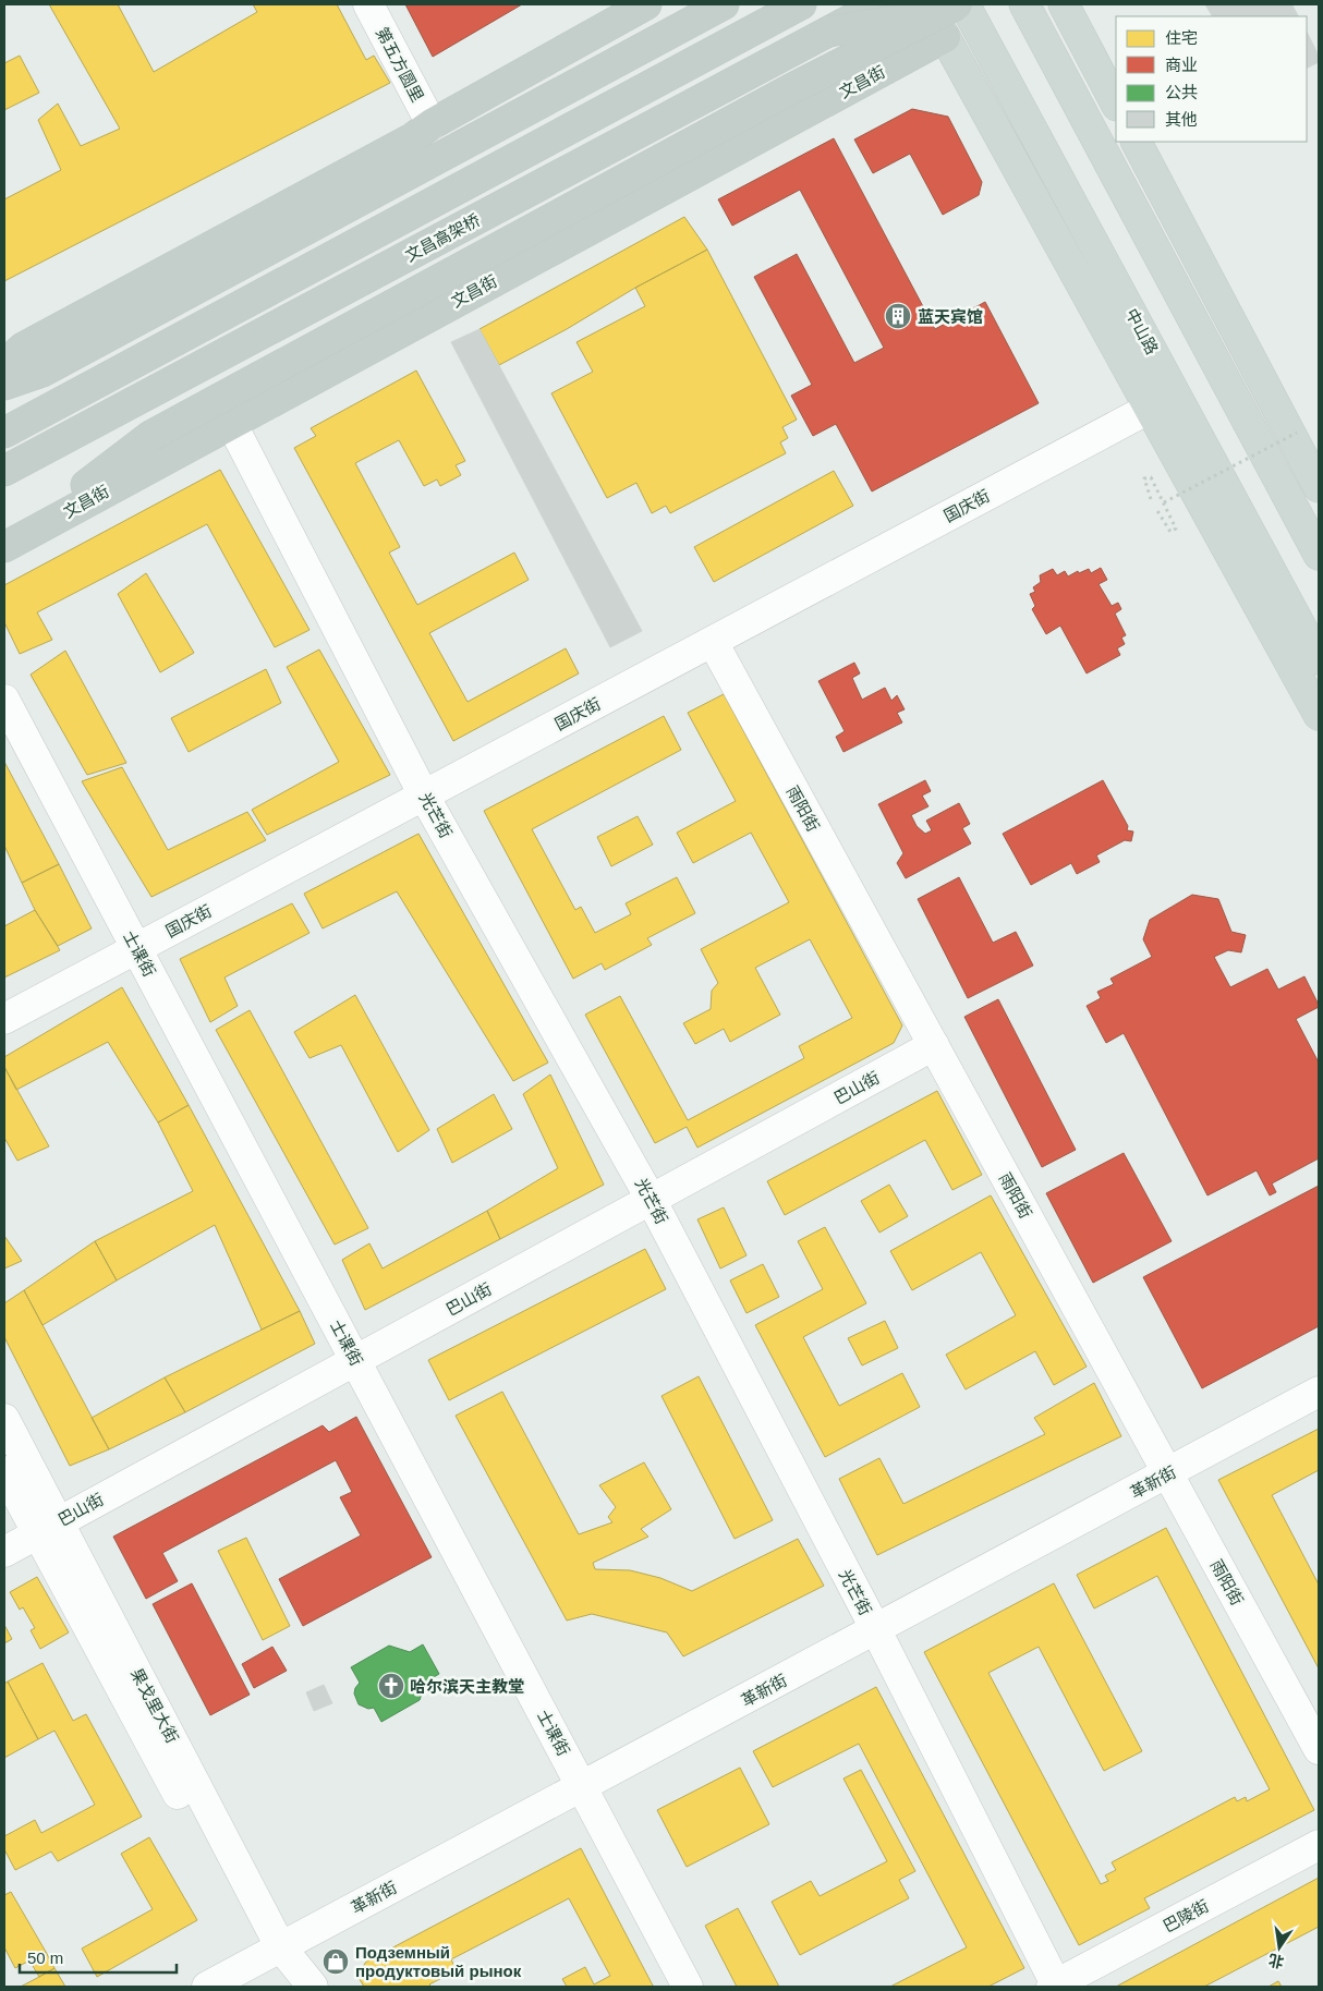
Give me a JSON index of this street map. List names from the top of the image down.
{
  "streets": {
    "highway": ["文昌街", "文昌高架桥"],
    "main road": ["中山路"],
    "street": [
      "第五方圆里",
      "国庆街",
      "雨阳街",
      "光芒街",
      "士课街",
      "巴山街",
      "革新街",
      "果戈里大街",
      "巴陵街"
    ]
  },
  "crossings": [
    ["文昌街", "中山路"],
    ["文昌街", "光芒街"],
    ["国庆街", "雨阳街"],
    ["国庆街", "光芒街"],
    ["国庆街", "士课街"],
    ["雨阳街", "巴山街"],
    ["雨阳街", "革新街"],
    ["光芒街", "巴山街"],
    ["光芒街", "革新街"],
    ["光芒街", "巴陵街"],
    ["士课街", "巴山街"],
    ["士课街", "革新街"],
    ["巴山街", "果戈里大街"],
    ["革新街", "果戈里大街"]
  ],
  "places": {
    "building": ["蓝天宾馆"],
    "church": ["哈尔滨天主教堂"],
    "shop": ["Подземный продуктовый рынок"]
  },
  "legend": [
    "住宅",
    "商业",
    "公共",
    "其他"
  ],
  "scale_bar": "50 m",
  "north": "bottom"
}
